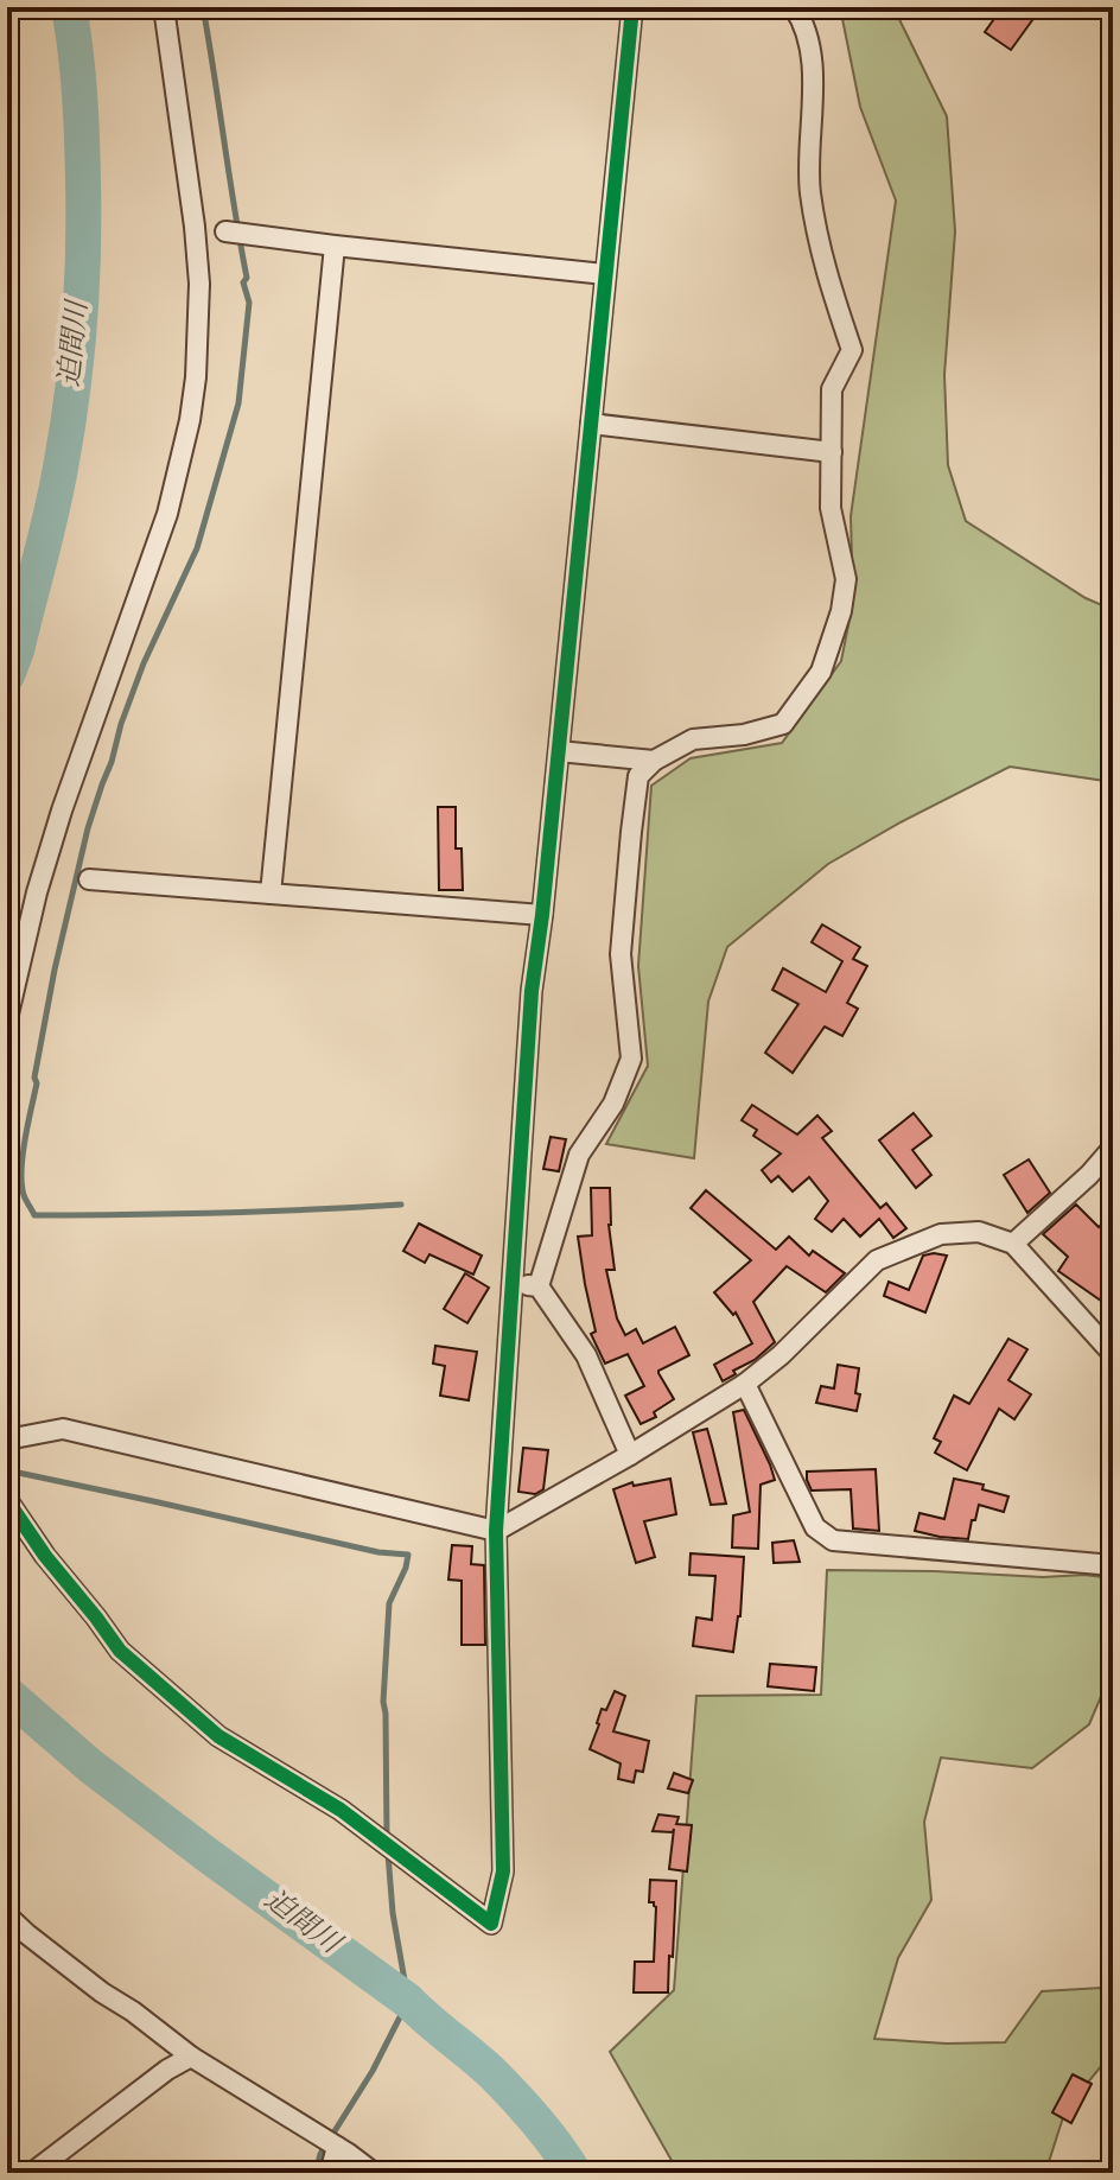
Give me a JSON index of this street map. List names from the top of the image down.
{
  "water": ["迫間川"]
}
